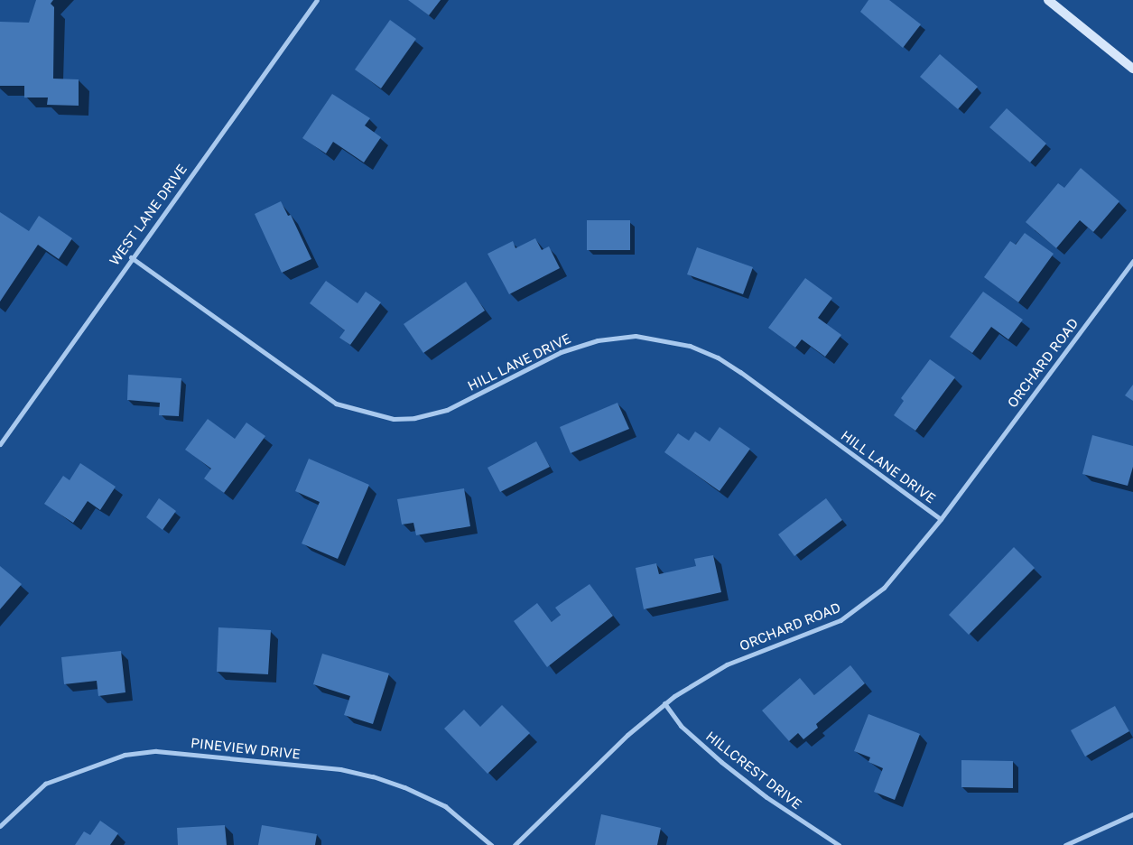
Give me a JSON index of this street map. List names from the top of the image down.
{
  "streets": {
    "street": [
      "WEST LANE DRIVE",
      "HILL LANE DRIVE",
      "ORCHARD ROAD",
      "PINEVIEW DRIVE",
      "HILLCREST DRIVE"
    ]
  },
  "crossings": [
    ["WEST LANE DRIVE", "HILL LANE DRIVE"],
    ["HILL LANE DRIVE", "ORCHARD ROAD"],
    ["ORCHARD ROAD", "HILLCREST DRIVE"]
  ]
}
